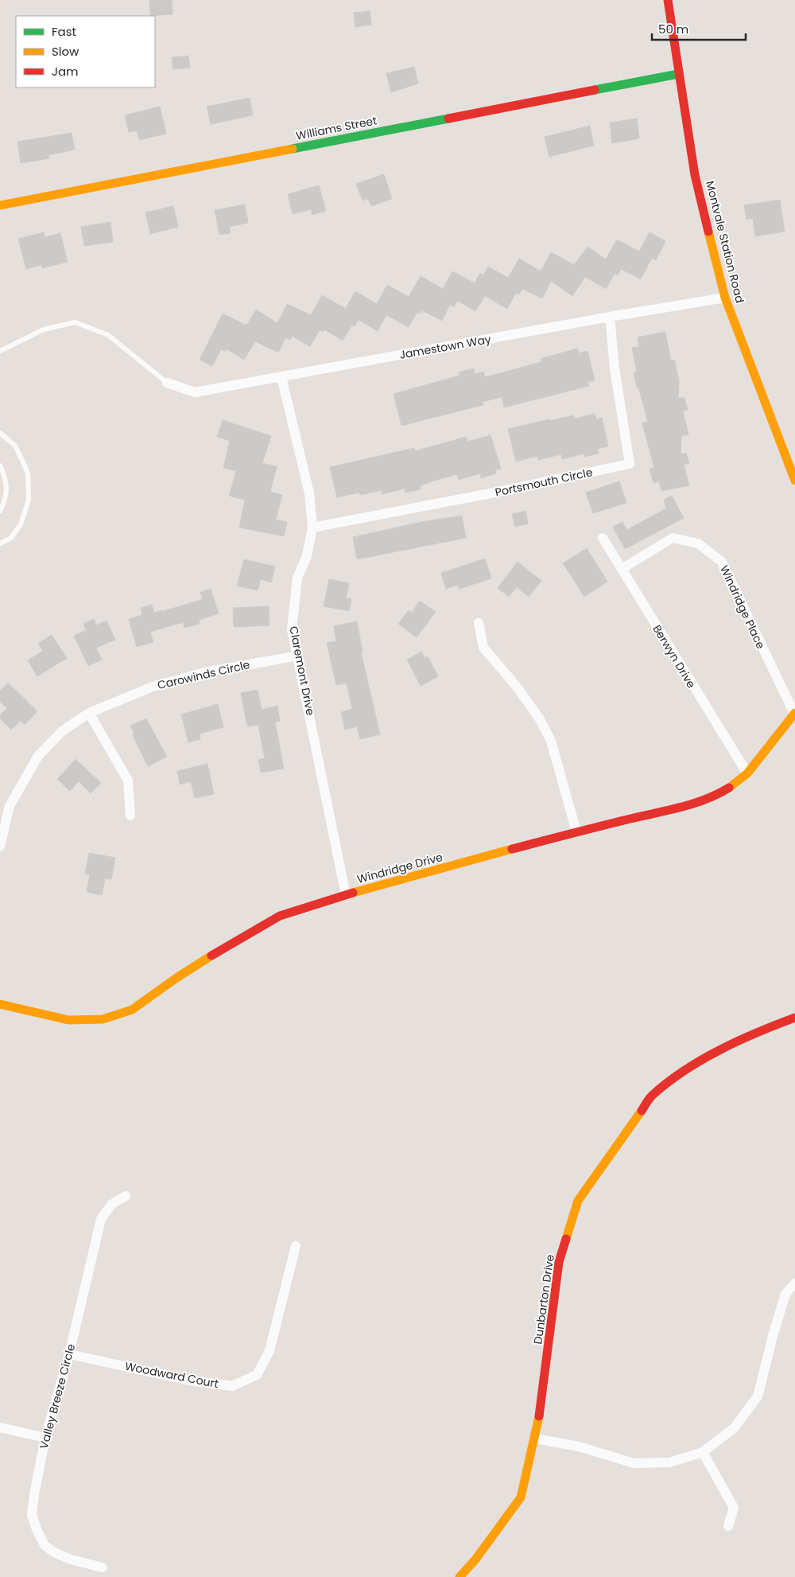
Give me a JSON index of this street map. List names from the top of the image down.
{
  "streets": {
    "street": [
      "Williams Street",
      "Montvale Station Road",
      "Jamestown Way",
      "Portsmouth Circle",
      "Windridge Place",
      "Berwyn Drive",
      "Claremont Drive",
      "Carowinds Circle",
      "Windridge Drive",
      "Dunbarton Drive",
      "Woodward Court",
      "Valley Breeze Circle"
    ]
  },
  "crossings": [
    ["Williams Street", "Montvale Station Road"],
    ["Montvale Station Road", "Jamestown Way"],
    ["Jamestown Way", "Portsmouth Circle"],
    ["Jamestown Way", "Claremont Drive"],
    ["Portsmouth Circle", "Claremont Drive"],
    ["Windridge Place", "Berwyn Drive"],
    ["Windridge Place", "Windridge Drive"],
    ["Berwyn Drive", "Windridge Drive"],
    ["Claremont Drive", "Carowinds Circle"],
    ["Claremont Drive", "Windridge Drive"],
    ["Woodward Court", "Valley Breeze Circle"]
  ],
  "legend": ["Fast", "Slow", "Jam"],
  "scale_bar": "50 m"
}
